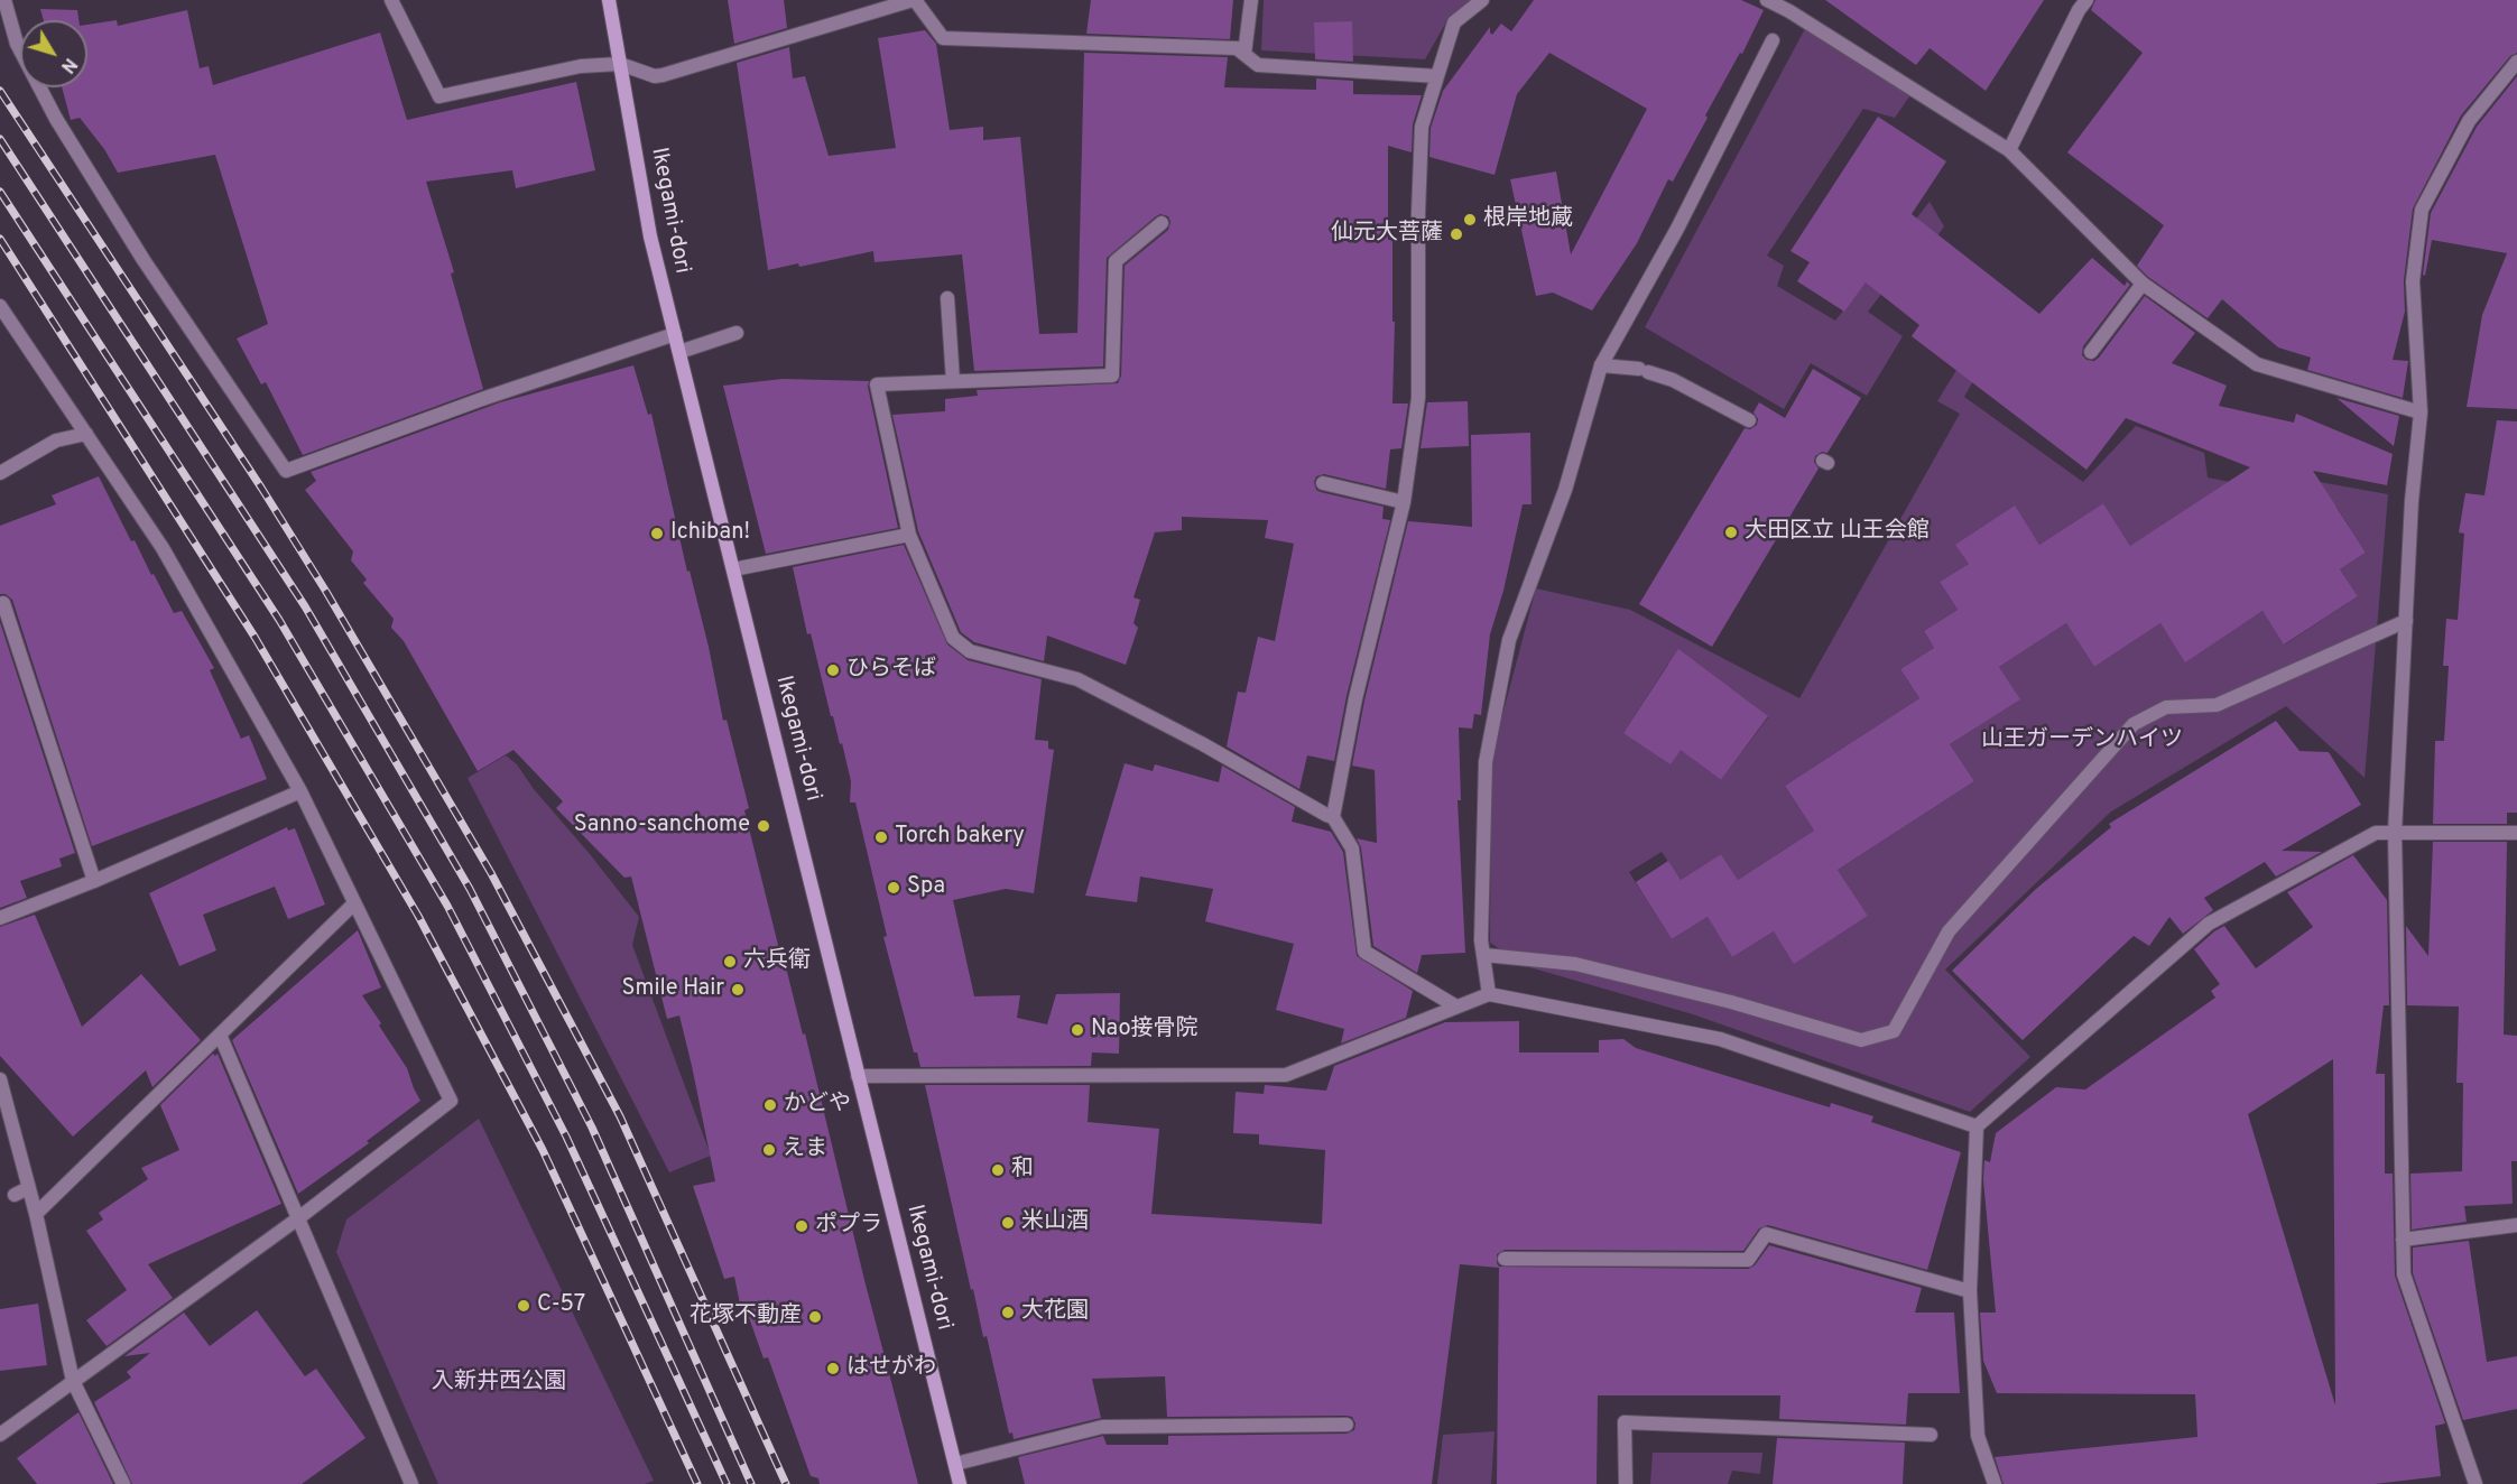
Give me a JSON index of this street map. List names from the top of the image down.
{
  "streets": {
    "main road": ["Ikegami-dori"]
  },
  "parks": ["山王ガーデンハイツ", "入新井西公園"],
  "places": [
    "根岸地蔵",
    "仙元大菩薩",
    "大田区立 山王会館",
    "Ichiban!",
    "ひらそば",
    "Sanno-sanchome",
    "Torch bakery",
    "Spa",
    "六兵衛",
    "Smile Hair",
    "Nao接骨院",
    "かどや",
    "えま",
    "和",
    "米山酒",
    "ポプラ",
    "C-57",
    "大花園",
    "花塚不動産",
    "はせがわ"
  ],
  "north": "bottom right"
}
